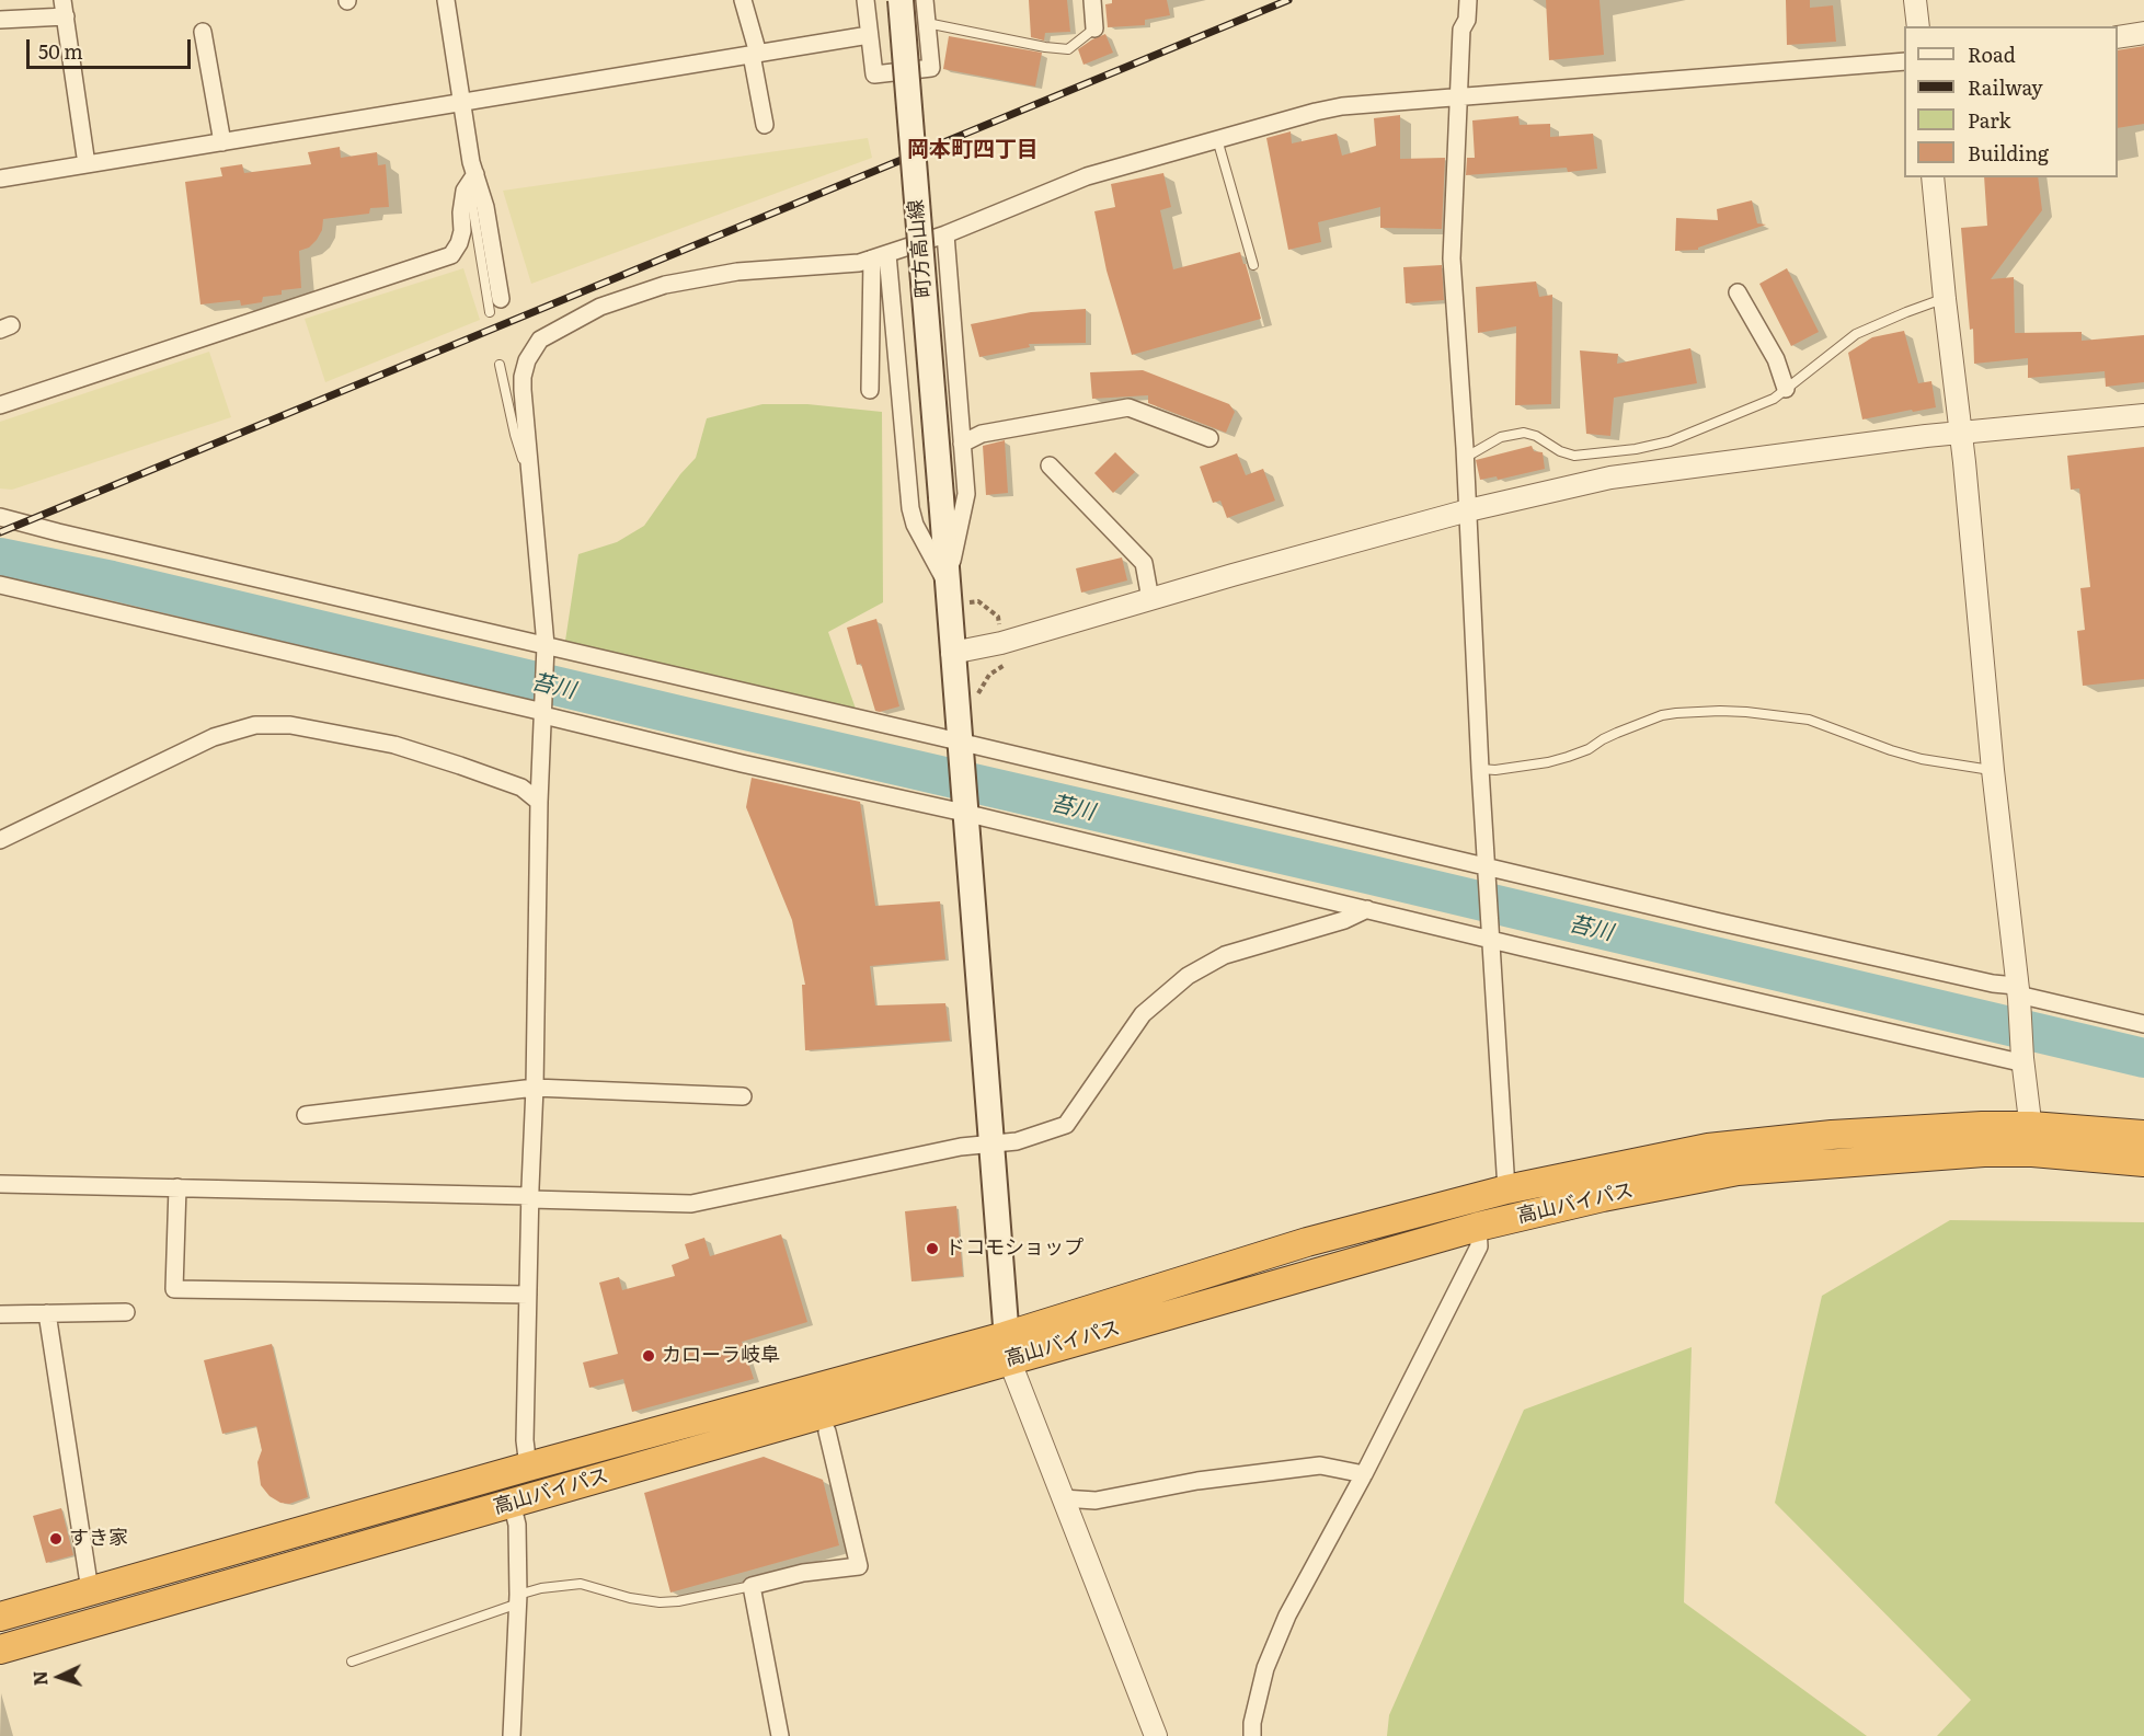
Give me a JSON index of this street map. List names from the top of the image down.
{
  "streets": {
    "highway": ["高山バイパス"],
    "main road": ["町方高山線"]
  },
  "districts": ["岡本町四丁目"],
  "water": ["苔川"],
  "places": ["ドコモショップ", "カローラ岐阜", "すき家"],
  "legend": [
    "Road",
    "Railway",
    "Park",
    "Building"
  ],
  "scale_bar": "50 m",
  "north": "left"
}
